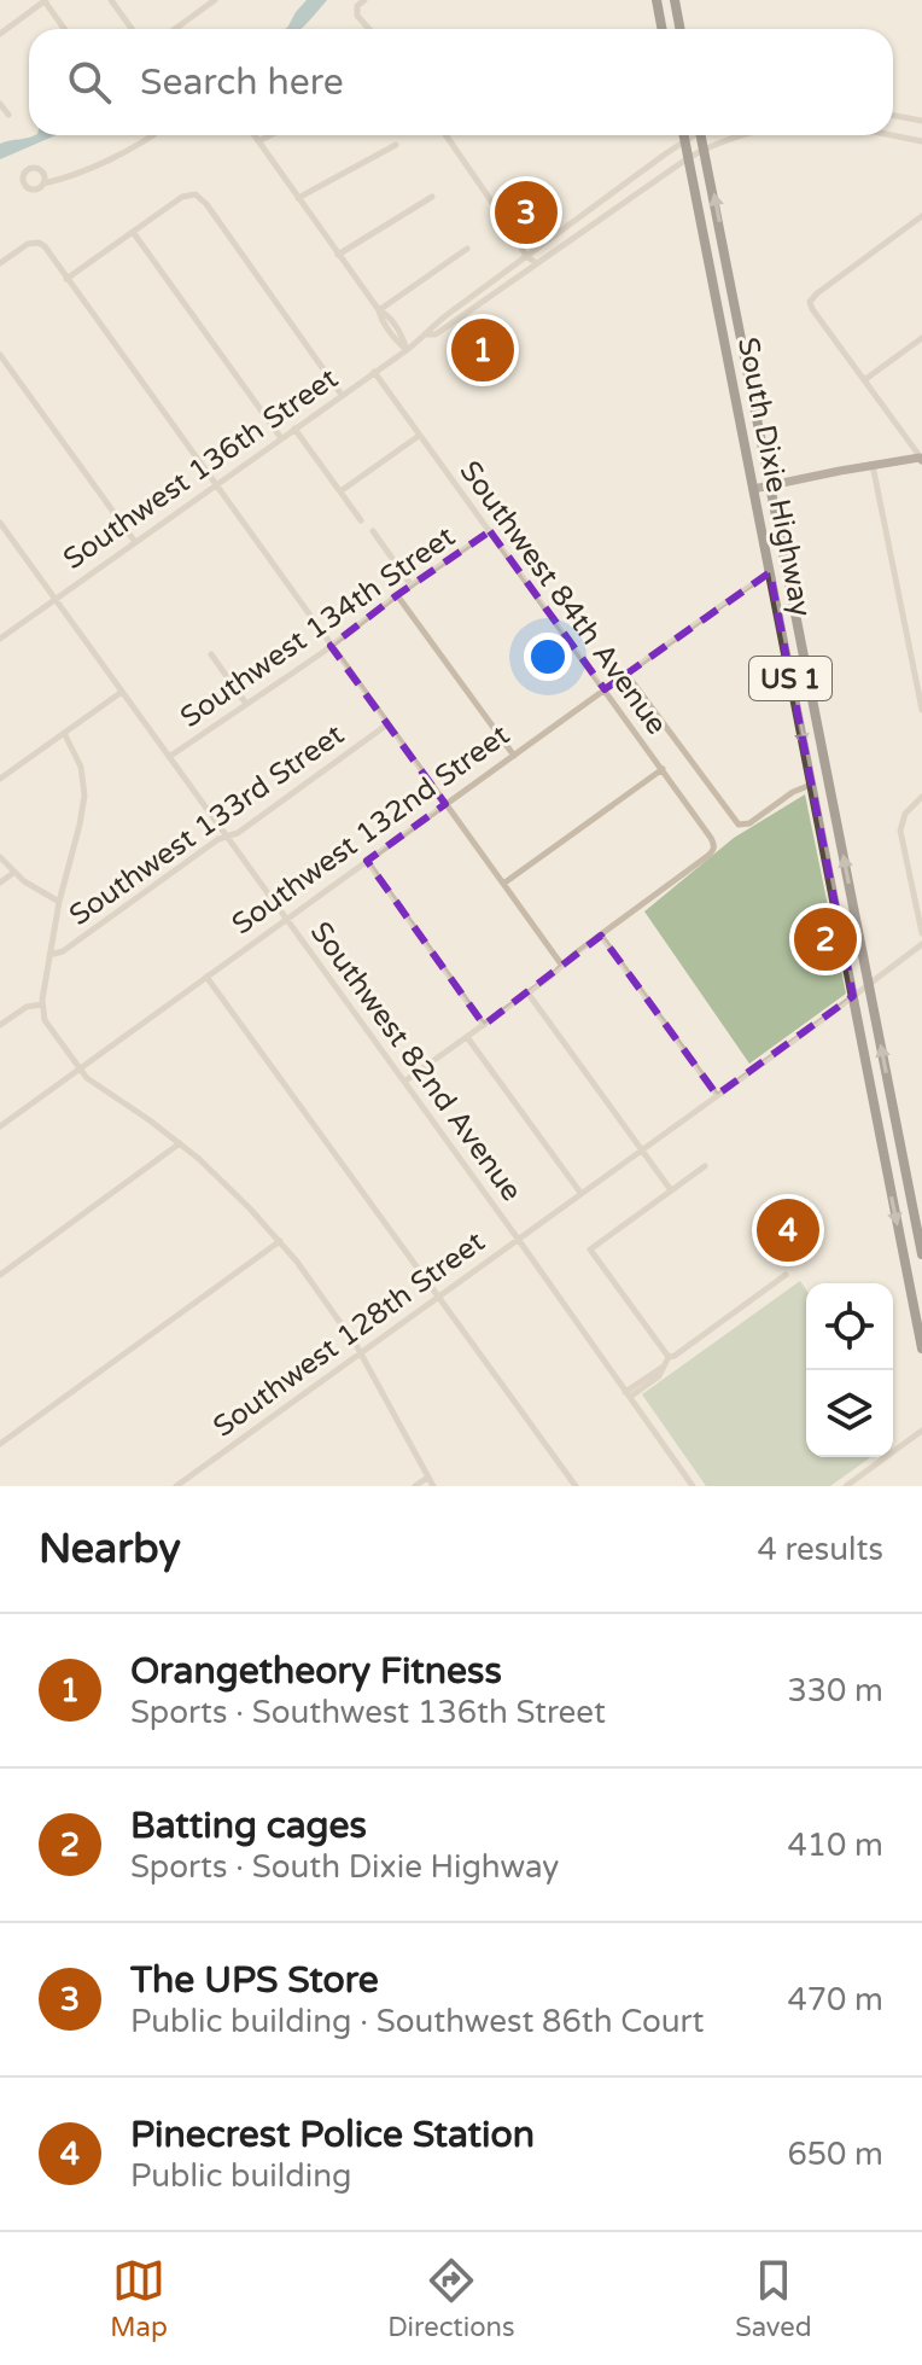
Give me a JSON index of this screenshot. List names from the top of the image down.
{
  "streets": {
    "highway": ["South Dixie Highway", "US 1"],
    "street": [
      "Southwest 136th Street",
      "Southwest 84th Avenue",
      "Southwest 134th Street",
      "Southwest 133rd Street",
      "Southwest 132nd Street",
      "Southwest 82nd Avenue",
      "Southwest 128th Street"
    ]
  },
  "crossings": [
    ["Southwest 136th Street", "South Dixie Highway"],
    ["Southwest 136th Street", "Southwest 84th Avenue"],
    ["Southwest 136th Street", "Southwest 82nd Avenue"],
    ["South Dixie Highway", "Southwest 132nd Street"],
    ["South Dixie Highway", "Southwest 128th Street"],
    ["Southwest 84th Avenue", "Southwest 134th Street"],
    ["Southwest 84th Avenue", "Southwest 132nd Street"],
    ["Southwest 134th Street", "Southwest 82nd Avenue"],
    ["Southwest 133rd Street", "Southwest 82nd Avenue"],
    ["Southwest 132nd Street", "Southwest 82nd Avenue"],
    ["Southwest 82nd Avenue", "Southwest 128th Street"]
  ],
  "page": {
    "search": "Search here",
    "pins": [
      "3",
      "1",
      "2",
      "4"
    ],
    "heading": ["Nearby", "4 results"],
    "list": [
      {
        "mark": "1",
        "name": "Orangetheory Fitness",
        "note": "Sports · Southwest 136th Street",
        "value": "330 m"
      },
      {
        "mark": "2",
        "name": "Batting cages",
        "note": "Sports · South Dixie Highway",
        "value": "410 m"
      },
      {
        "mark": "3",
        "name": "The UPS Store",
        "note": "Public building · Southwest 86th Court",
        "value": "470 m"
      },
      {
        "mark": "4",
        "name": "Pinecrest Police Station",
        "note": "Public building",
        "value": "650 m"
      }
    ],
    "nav": ["Map", "Directions", "Saved"]
  }
}
